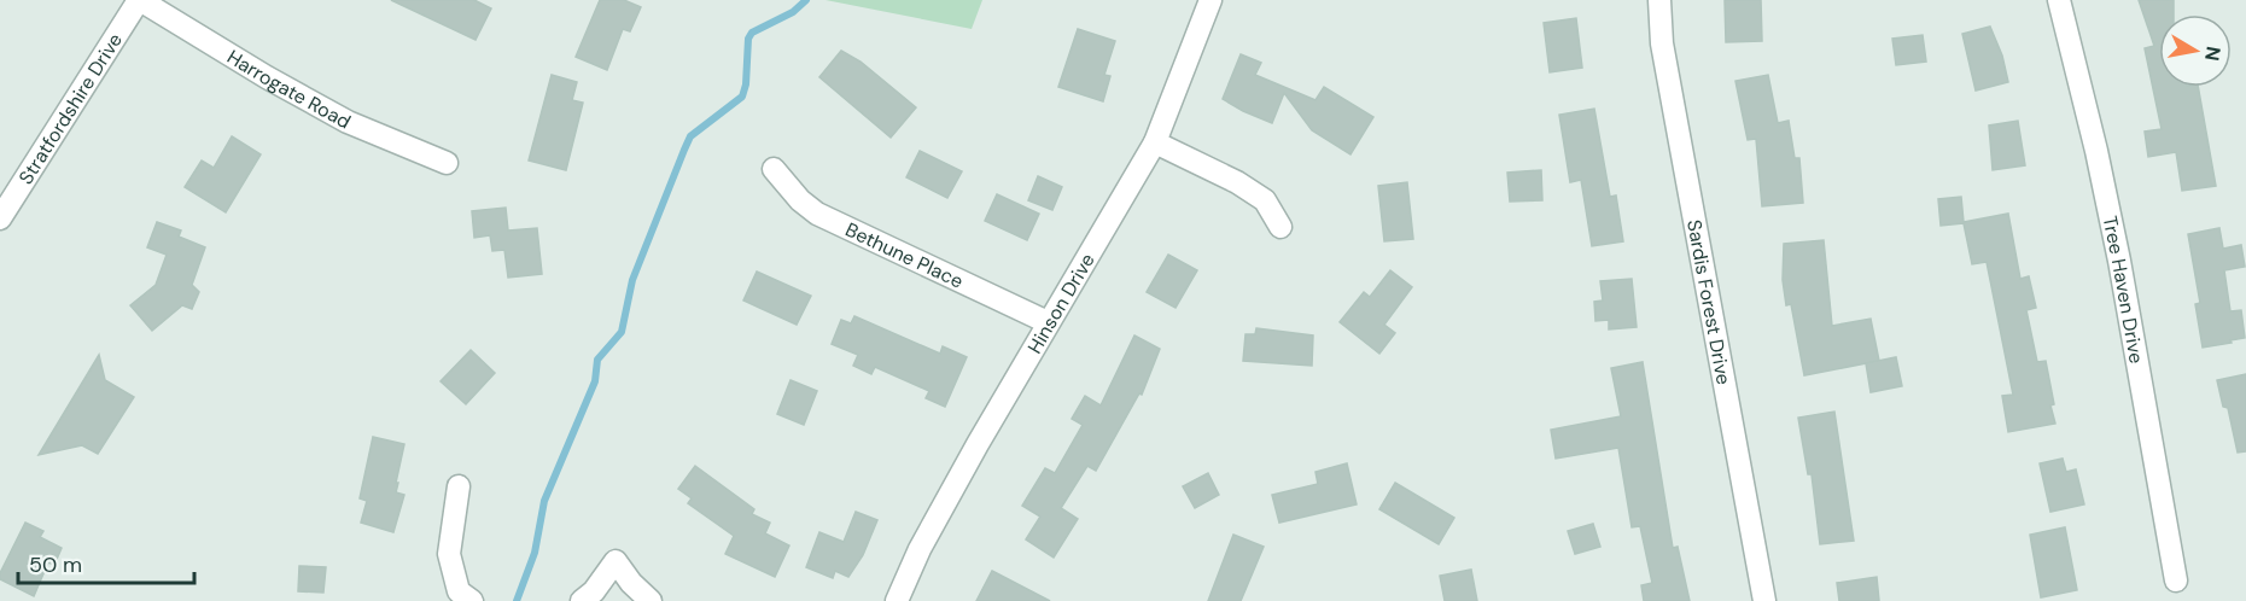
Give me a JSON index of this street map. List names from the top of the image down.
{
  "streets": {
    "street": [
      "Harrogate Road",
      "Stratfordshire Drive",
      "Bethune Place",
      "Tree Haven Drive",
      "Sardis Forest Drive",
      "Hinson Drive"
    ]
  },
  "crossings": [
    ["Harrogate Road", "Stratfordshire Drive"],
    ["Bethune Place", "Hinson Drive"]
  ],
  "scale_bar": "50 m",
  "north": "right"
}
